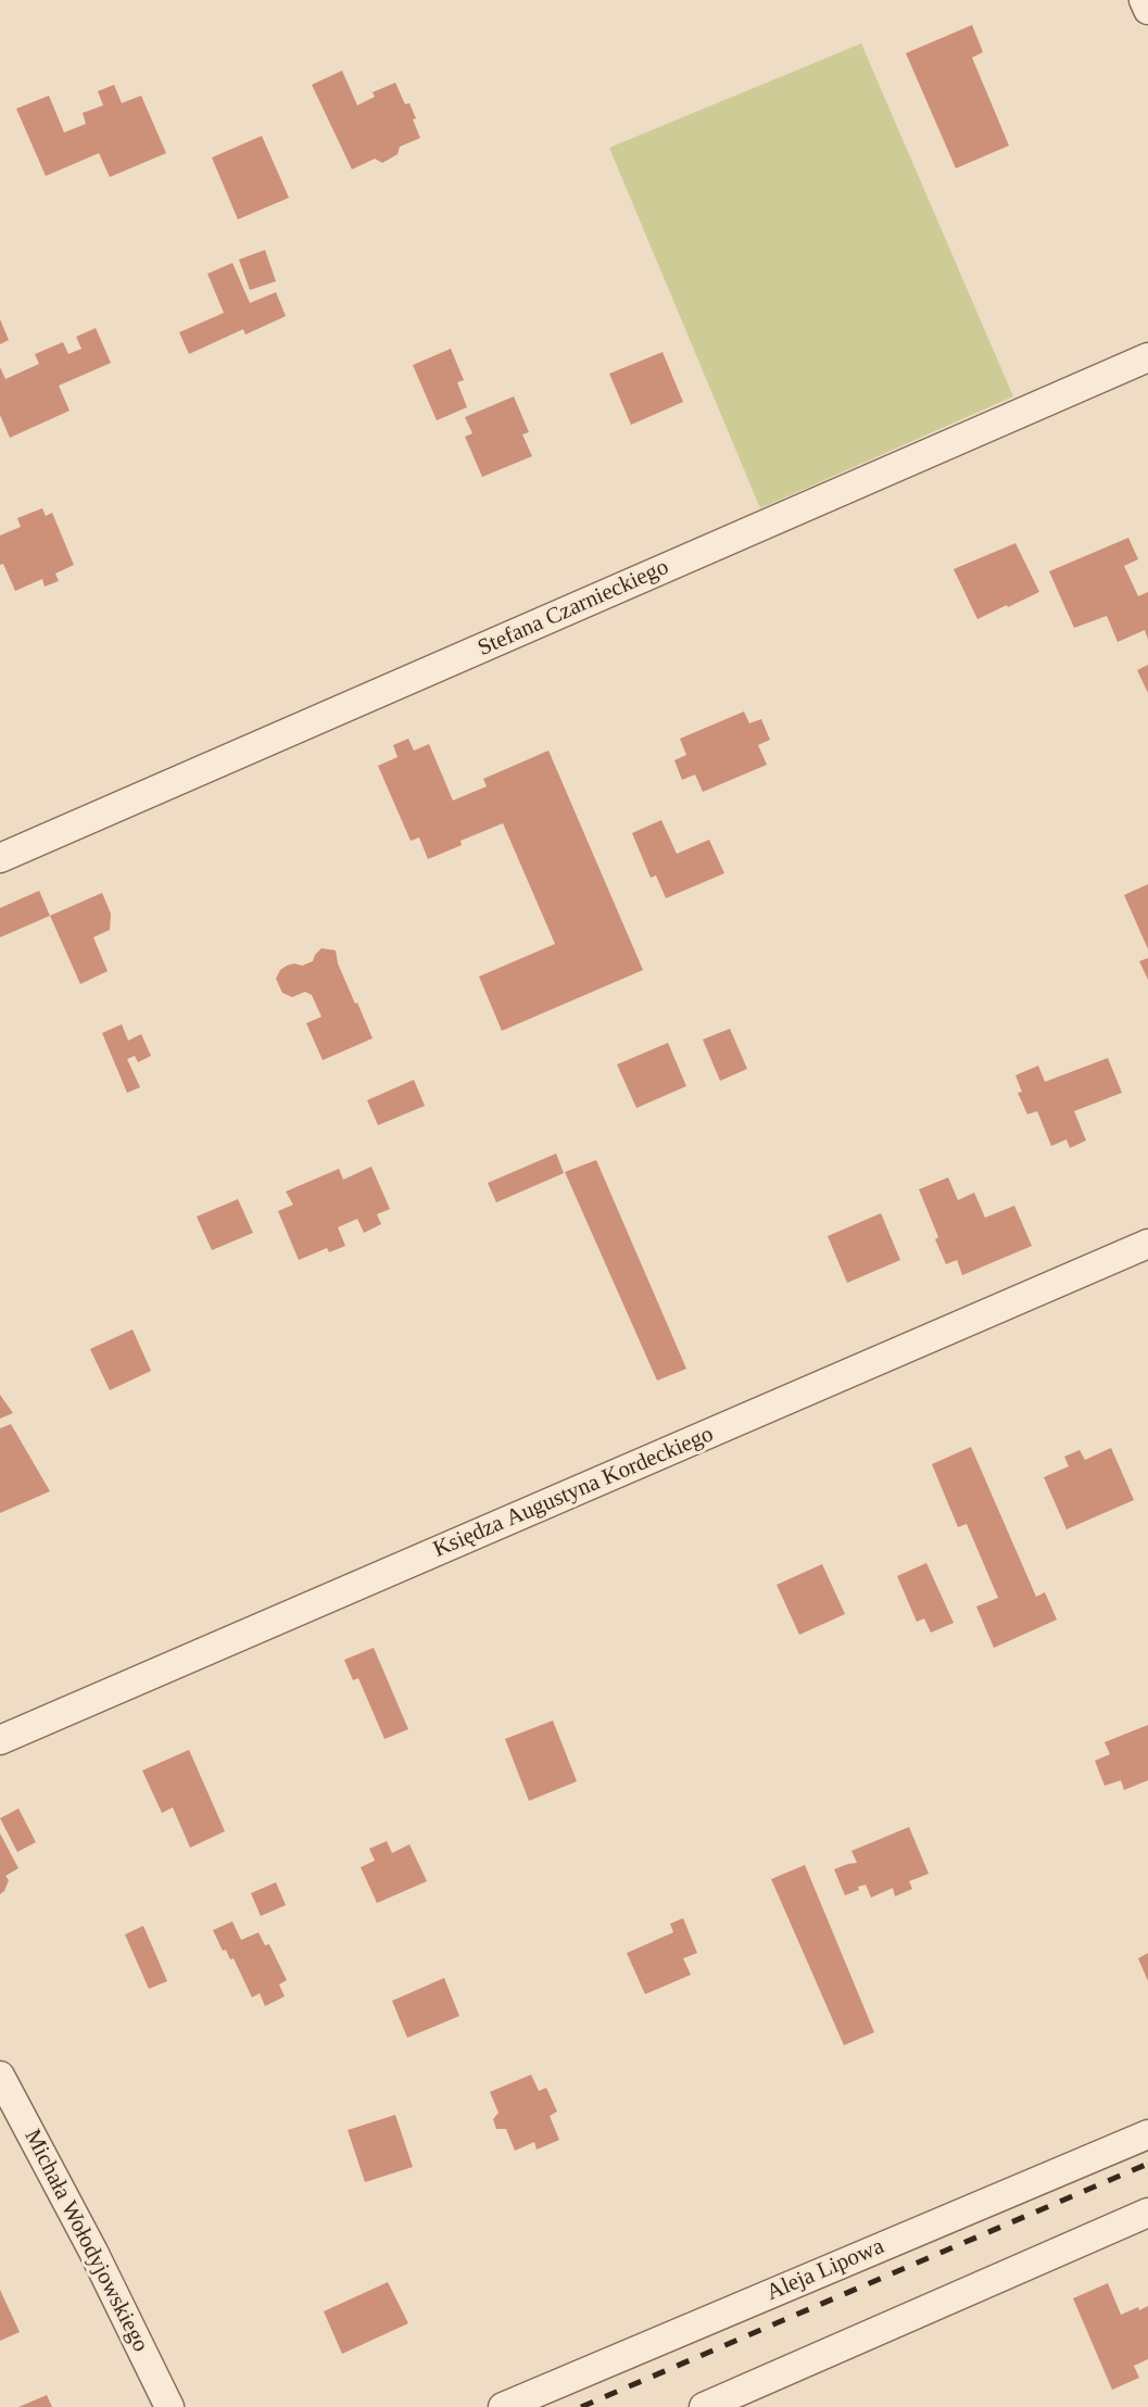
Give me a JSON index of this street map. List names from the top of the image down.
{
  "streets": {
    "street": [
      "Stefana Czarnieckiego",
      "Księdza Augustyna Kordeckiego",
      "Michała Wołodyjowskiego",
      "Aleja Lipowa"
    ]
  }
}
